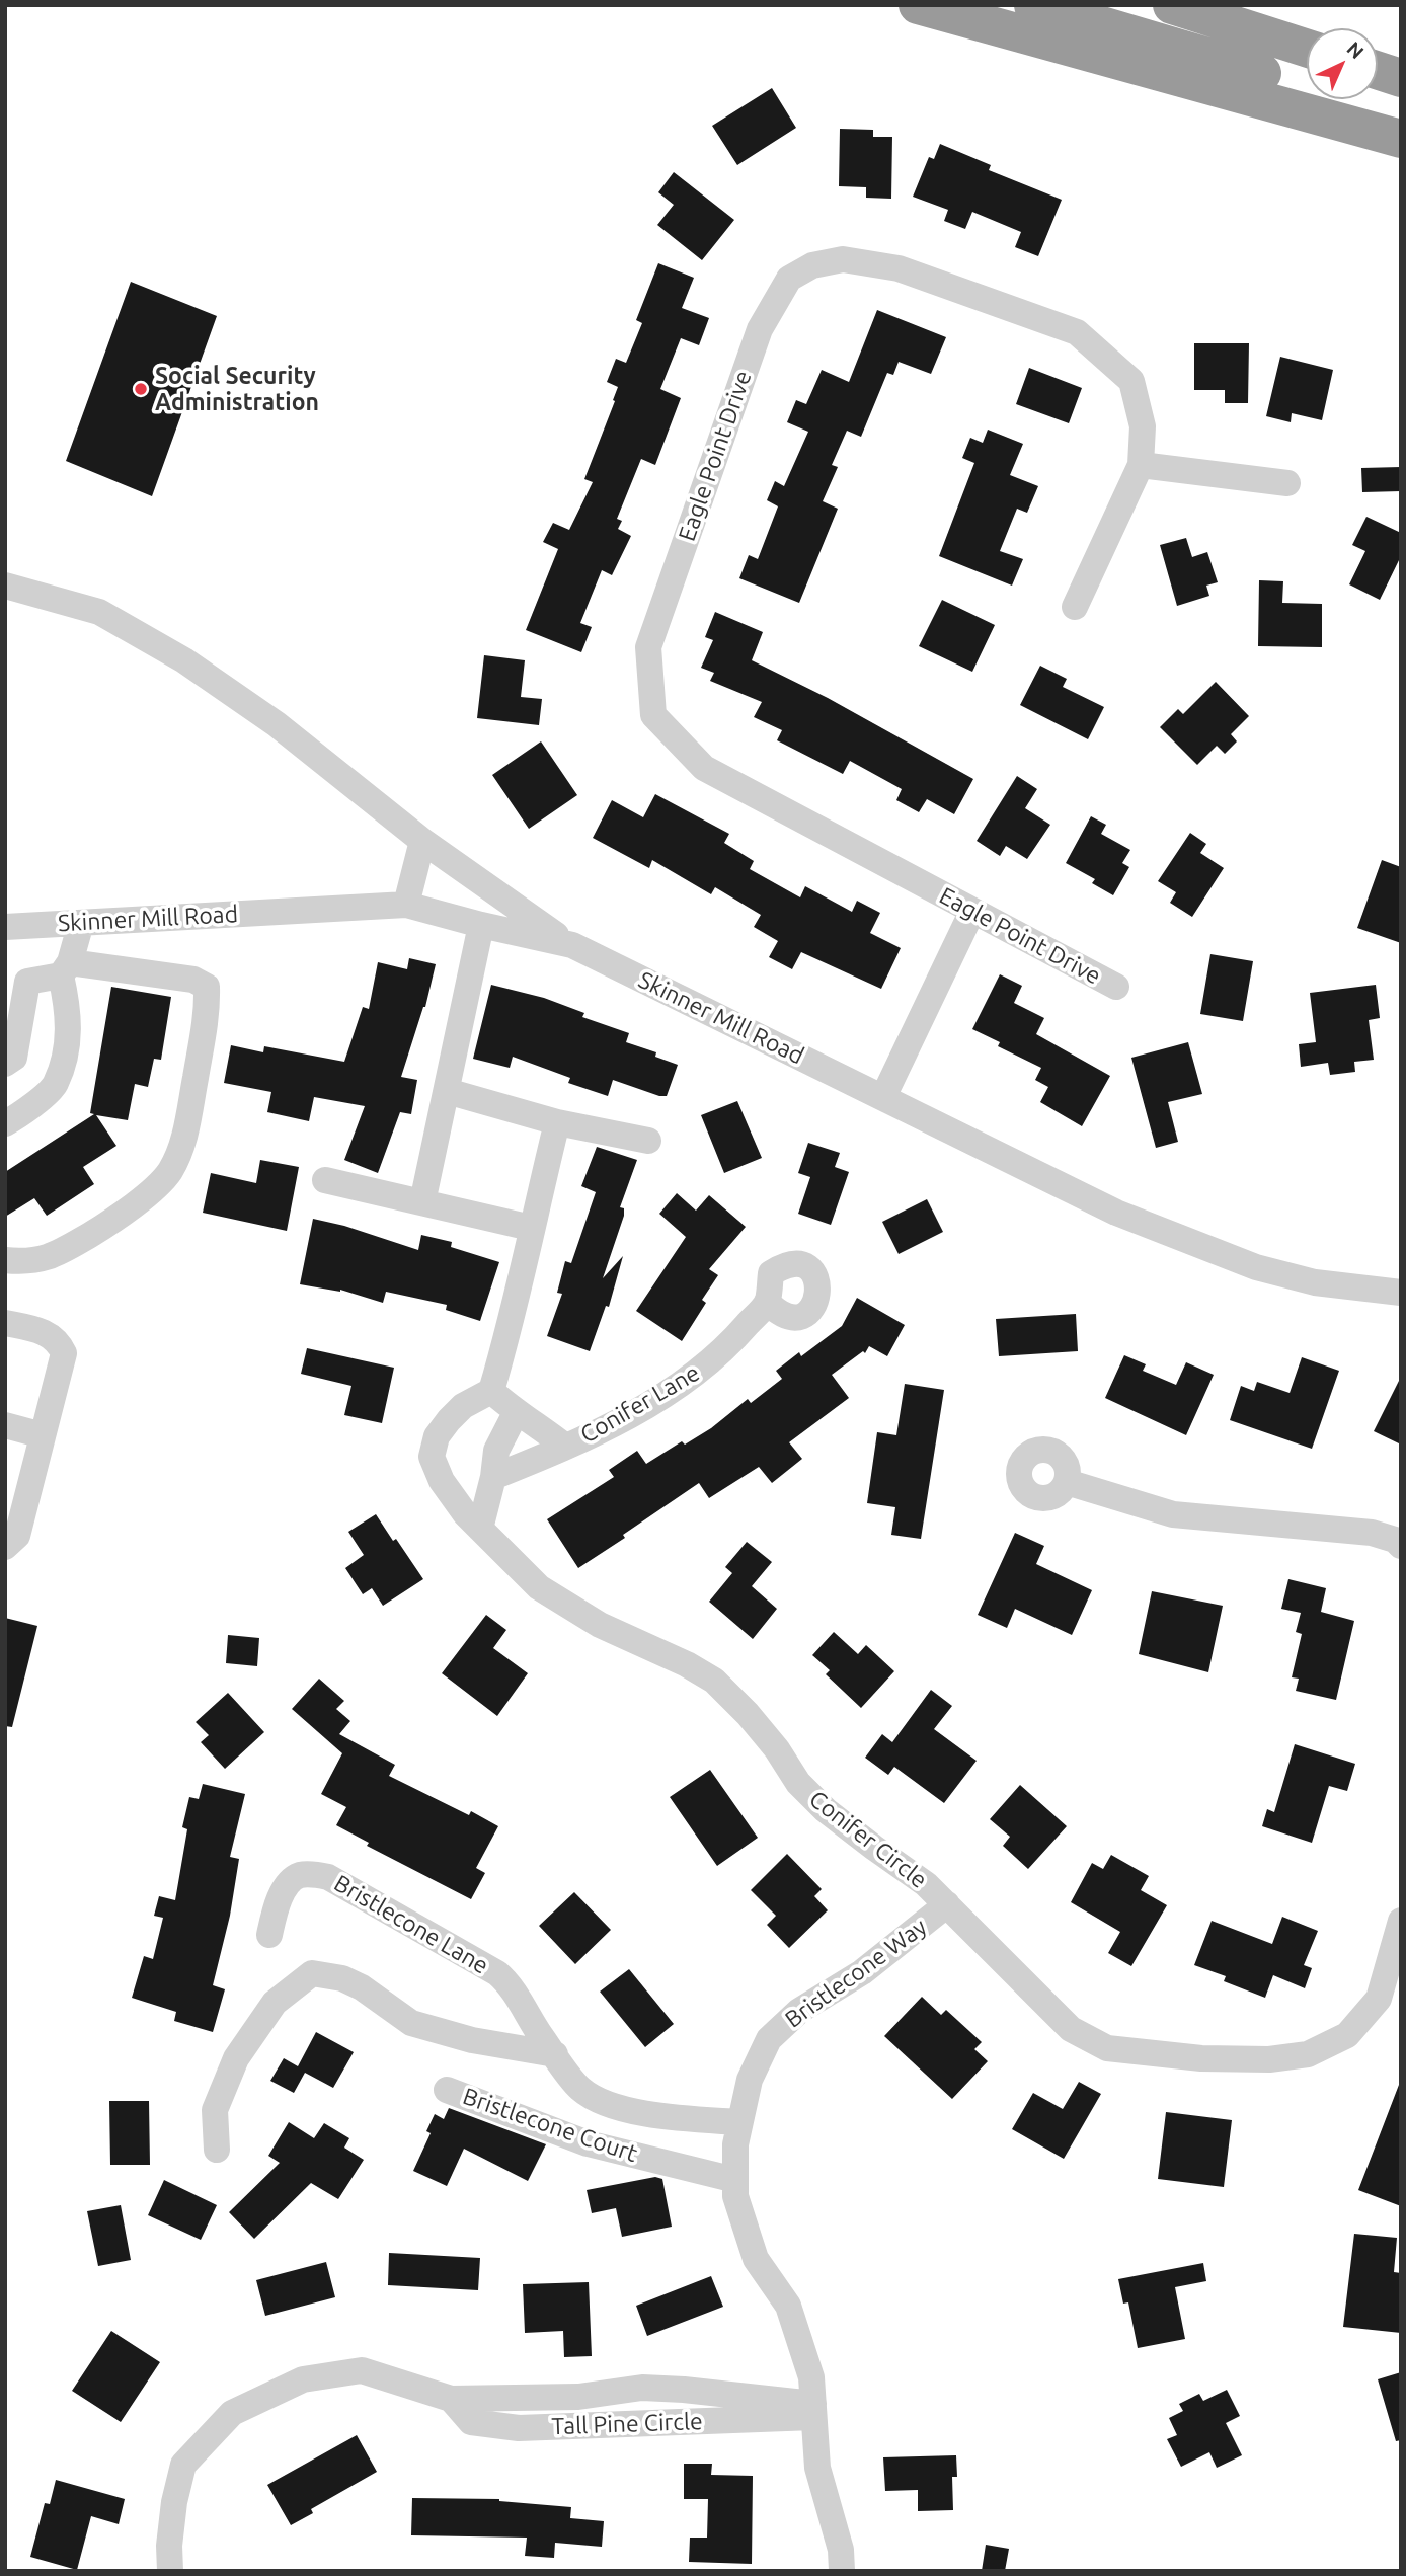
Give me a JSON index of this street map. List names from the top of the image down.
{
  "streets": {
    "street": [
      "Eagle Point Drive",
      "Skinner Mill Road",
      "Conifer Lane",
      "Conifer Circle",
      "Bristlecone Lane",
      "Bristlecone Way",
      "Bristlecone Court",
      "Tall Pine Circle"
    ]
  },
  "crossings": [
    ["Conifer Circle", "Bristlecone Way"],
    ["Bristlecone Lane", "Bristlecone Way"],
    ["Bristlecone Way", "Bristlecone Court"],
    ["Bristlecone Way", "Tall Pine Circle"]
  ],
  "places": ["Social Security Administration"],
  "north": "top right"
}
